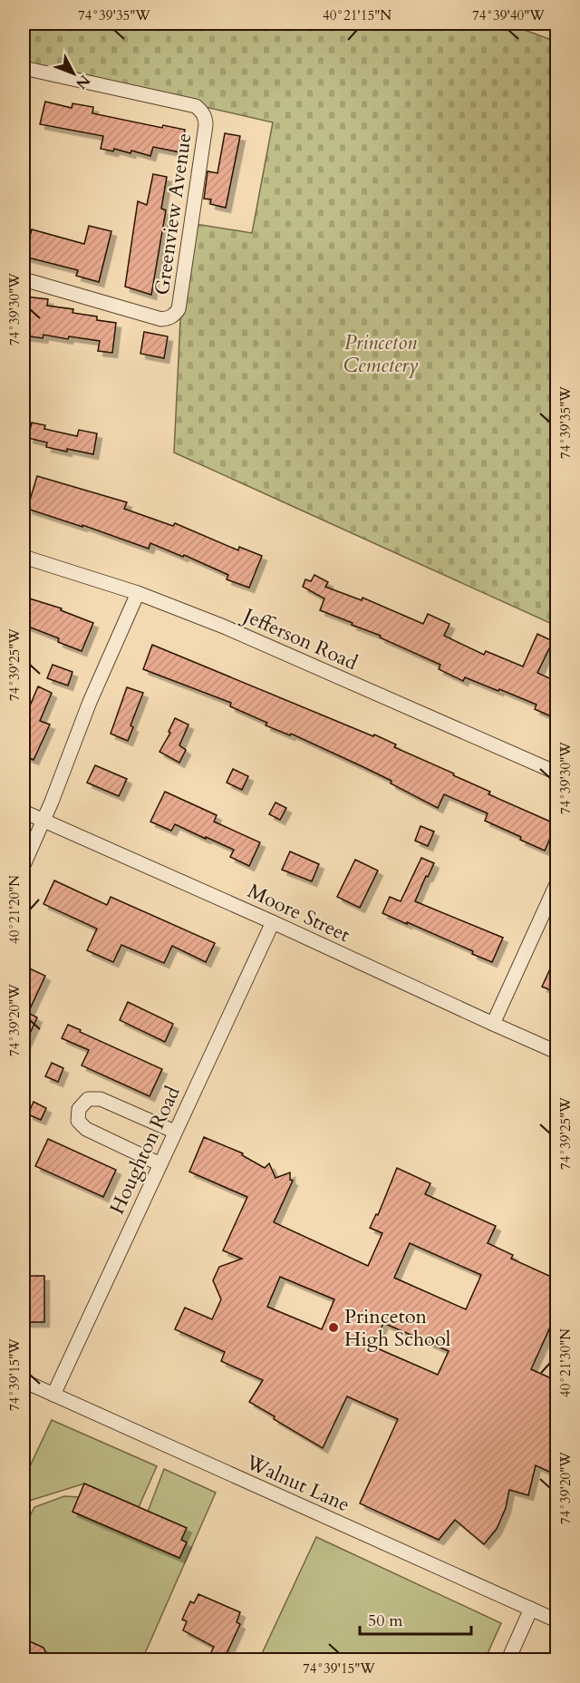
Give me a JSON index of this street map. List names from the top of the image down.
{
  "streets": {
    "street": [
      "Greenview Avenue",
      "Jefferson Road",
      "Moore Street",
      "Houghton Road",
      "Walnut Lane"
    ]
  },
  "crossings": [
    ["Moore Street", "Houghton Road"],
    ["Houghton Road", "Walnut Lane"]
  ],
  "parks": ["Princeton Cemetery"],
  "places": ["Princeton High School"],
  "scale_bar": "50 m",
  "north": "bottom right",
  "coordinates": [
    "74°39'35\"W",
    "40°21'15\"N",
    "74°39'40\"W",
    "74°39'30\"W",
    "74°39'25\"W",
    "40°21'20\"N",
    "74°39'20\"W",
    "40°21'30\"N",
    "74°39'15\"W"
  ]
}
